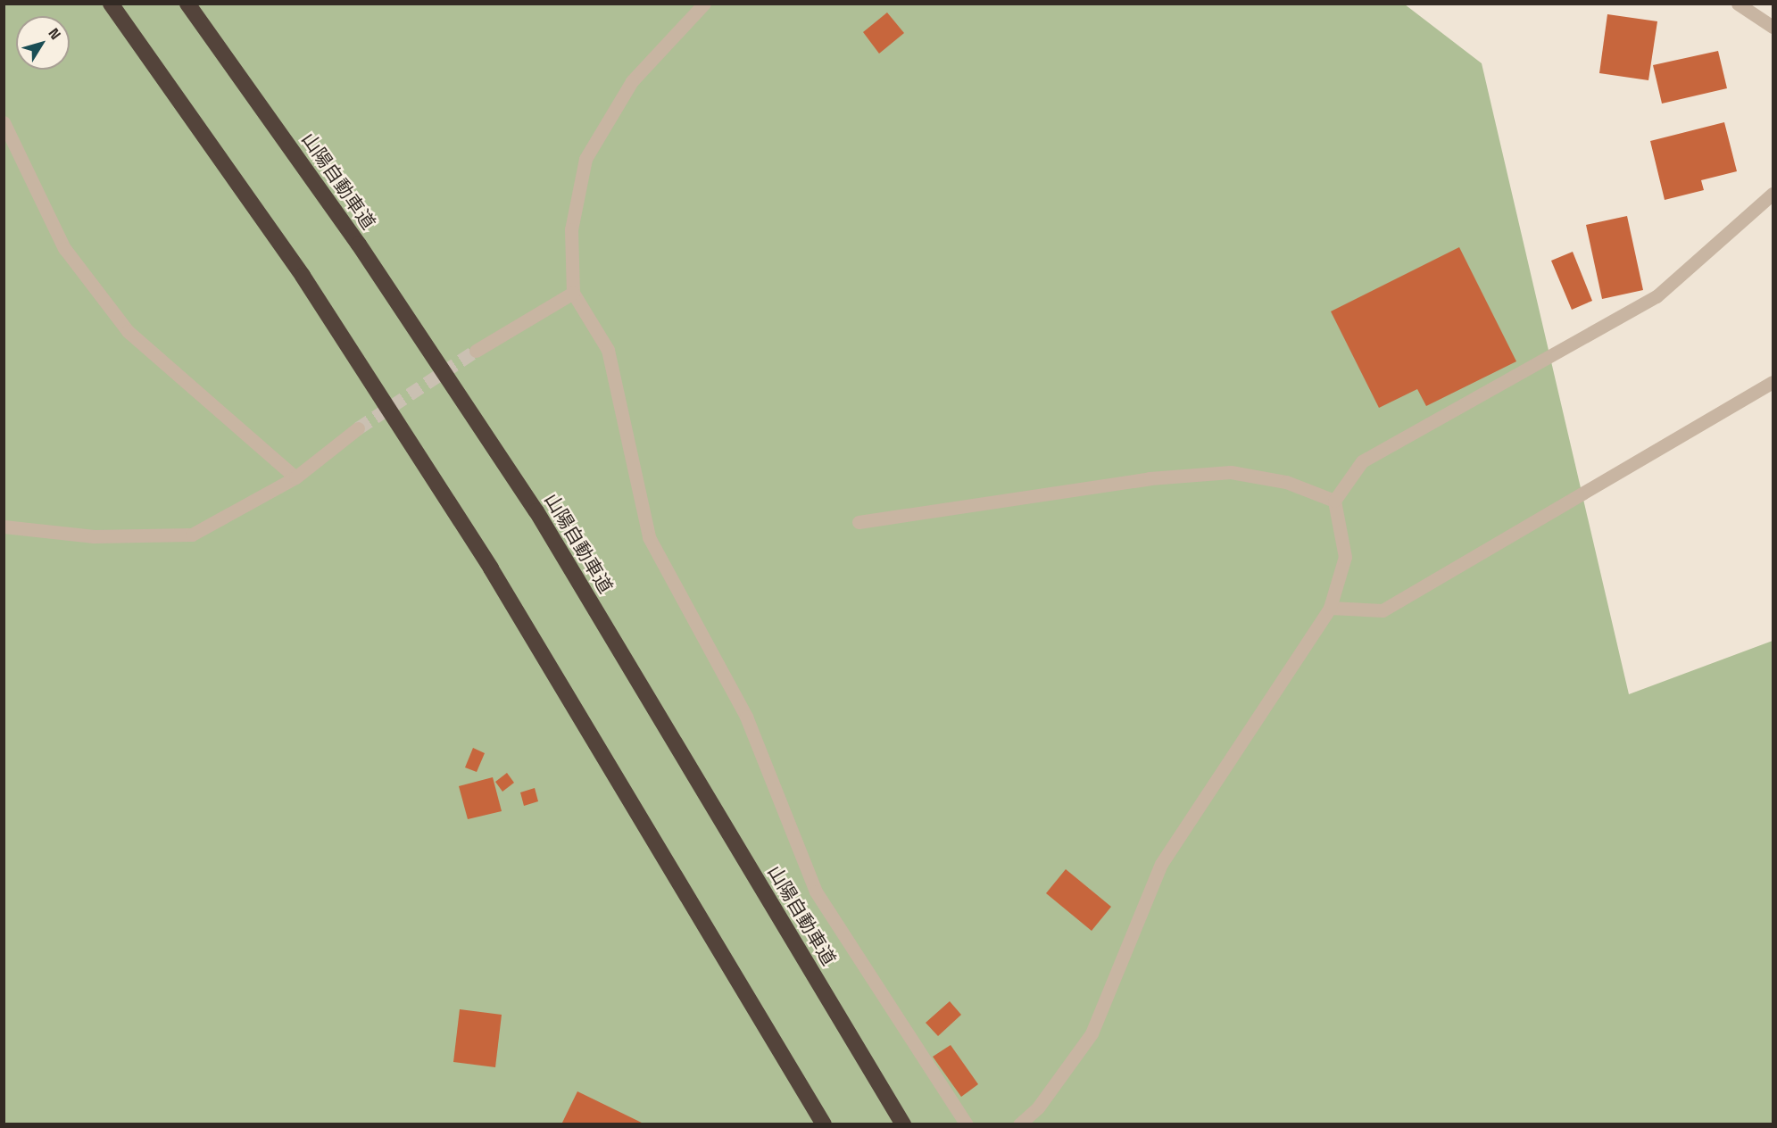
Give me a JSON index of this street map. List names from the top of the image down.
{
  "streets": {
    "highway": ["山陽自動車道"]
  },
  "north": "top right"
}
